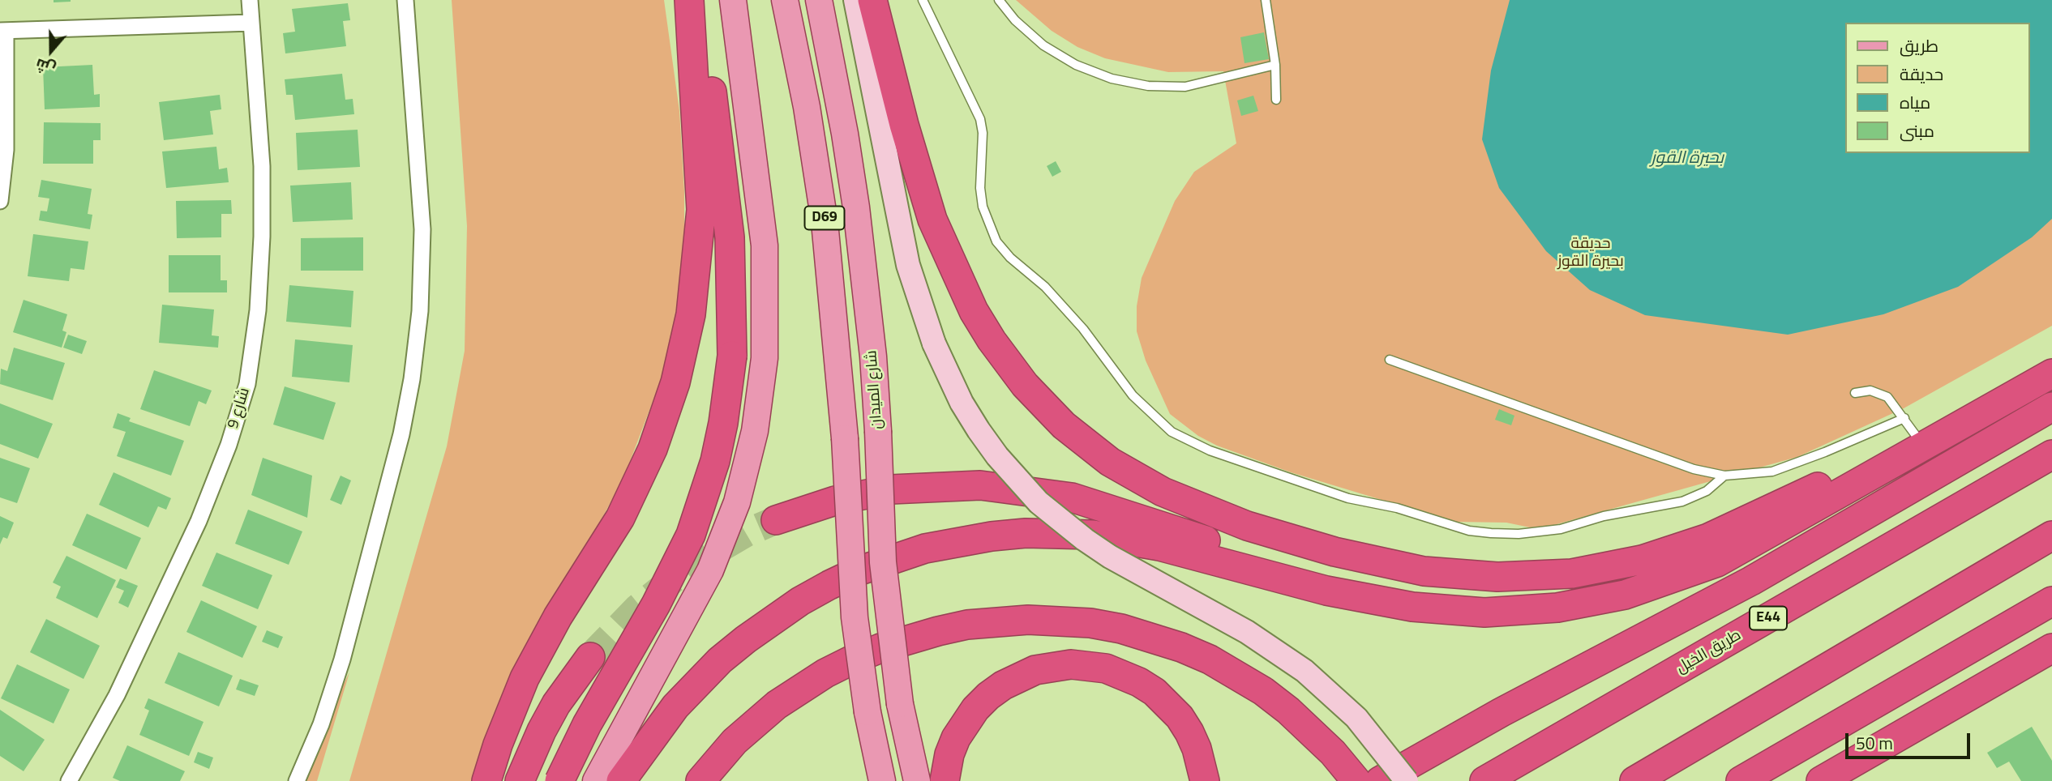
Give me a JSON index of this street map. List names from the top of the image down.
{
  "streets": {
    "highway": ["E44", "طريق الخيل"],
    "main road": ["D69", "شارع الميدان"],
    "street": ["شارع 9"]
  },
  "water": ["بحيرة القوز"],
  "parks": ["حديقة بحيرة القوز"],
  "legend": [
    "طريق",
    "حديقة",
    "مياه",
    "مبنى"
  ],
  "scale_bar": "50 m",
  "north": "bottom"
}
